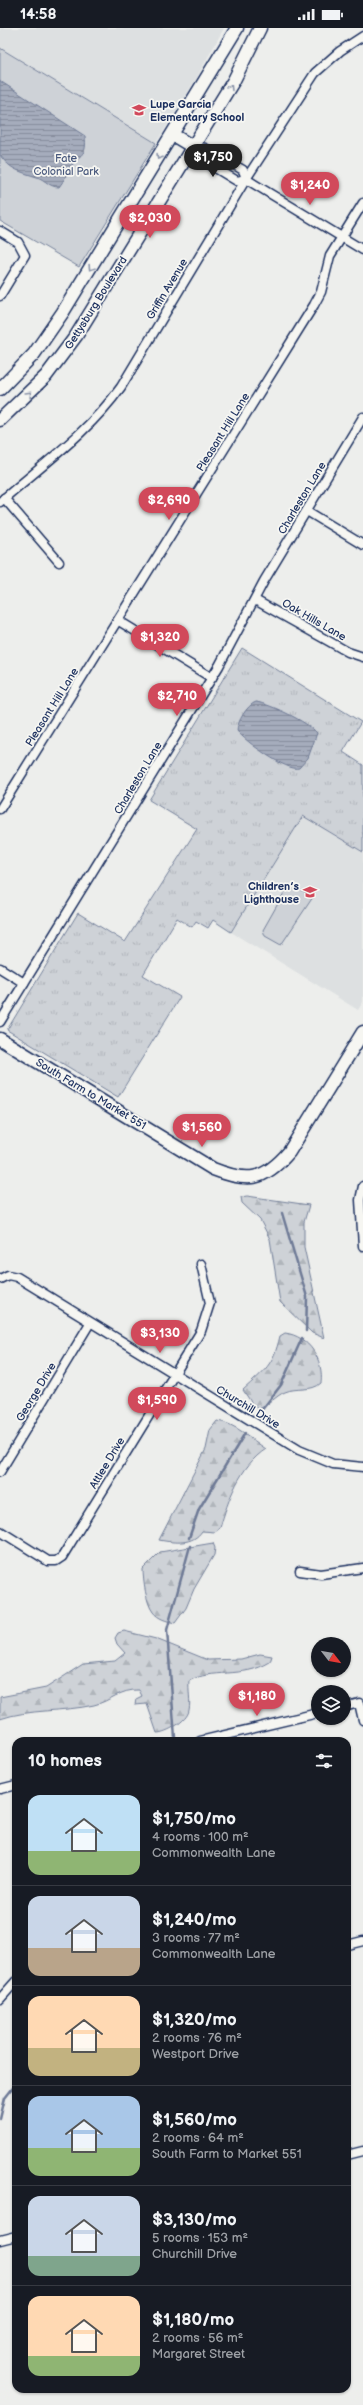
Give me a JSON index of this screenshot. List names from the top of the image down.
{
  "streets": {
    "street": [
      "Griffin Avenue",
      "Gettysburg Boulevard",
      "Pleasant Hill Lane",
      "Charleston Lane",
      "Oak Hills Lane",
      "South Farm to Market 551",
      "George Drive",
      "Churchill Drive",
      "Attlee Drive"
    ]
  },
  "crossings": [
    ["Charleston Lane", "Oak Hills Lane"],
    ["George Drive", "Churchill Drive"],
    ["Churchill Drive", "Attlee Drive"]
  ],
  "parks": ["Fate Colonial Park"],
  "places": {
    "school or university": ["Lupe Garcia Elementary School", "Children’s Lighthouse"]
  },
  "north": "bottom right",
  "page": {
    "status": "14:58",
    "price": [
      "$1,750",
      "$1,240",
      "$2,030",
      "$2,690",
      "$1,320",
      "$2,710",
      "$1,560",
      "$3,130",
      "$1,590",
      "$1,180"
    ],
    "heading": "10 homes",
    "list": [
      {
        "name": "$1,750/mo",
        "note": "4 rooms · 100 m² · Commonwealth Lane"
      },
      {
        "name": "$1,240/mo",
        "note": "3 rooms · 77 m² · Commonwealth Lane"
      },
      {
        "name": "$1,320/mo",
        "note": "2 rooms · 76 m² · Westport Drive"
      },
      {
        "name": "$1,560/mo",
        "note": "2 rooms · 64 m² · South Farm to Market 551"
      },
      {
        "name": "$3,130/mo",
        "note": "5 rooms · 153 m² · Churchill Drive"
      },
      {
        "name": "$1,180/mo",
        "note": "2 rooms · 56 m² · Margaret Street"
      }
    ]
  }
}
